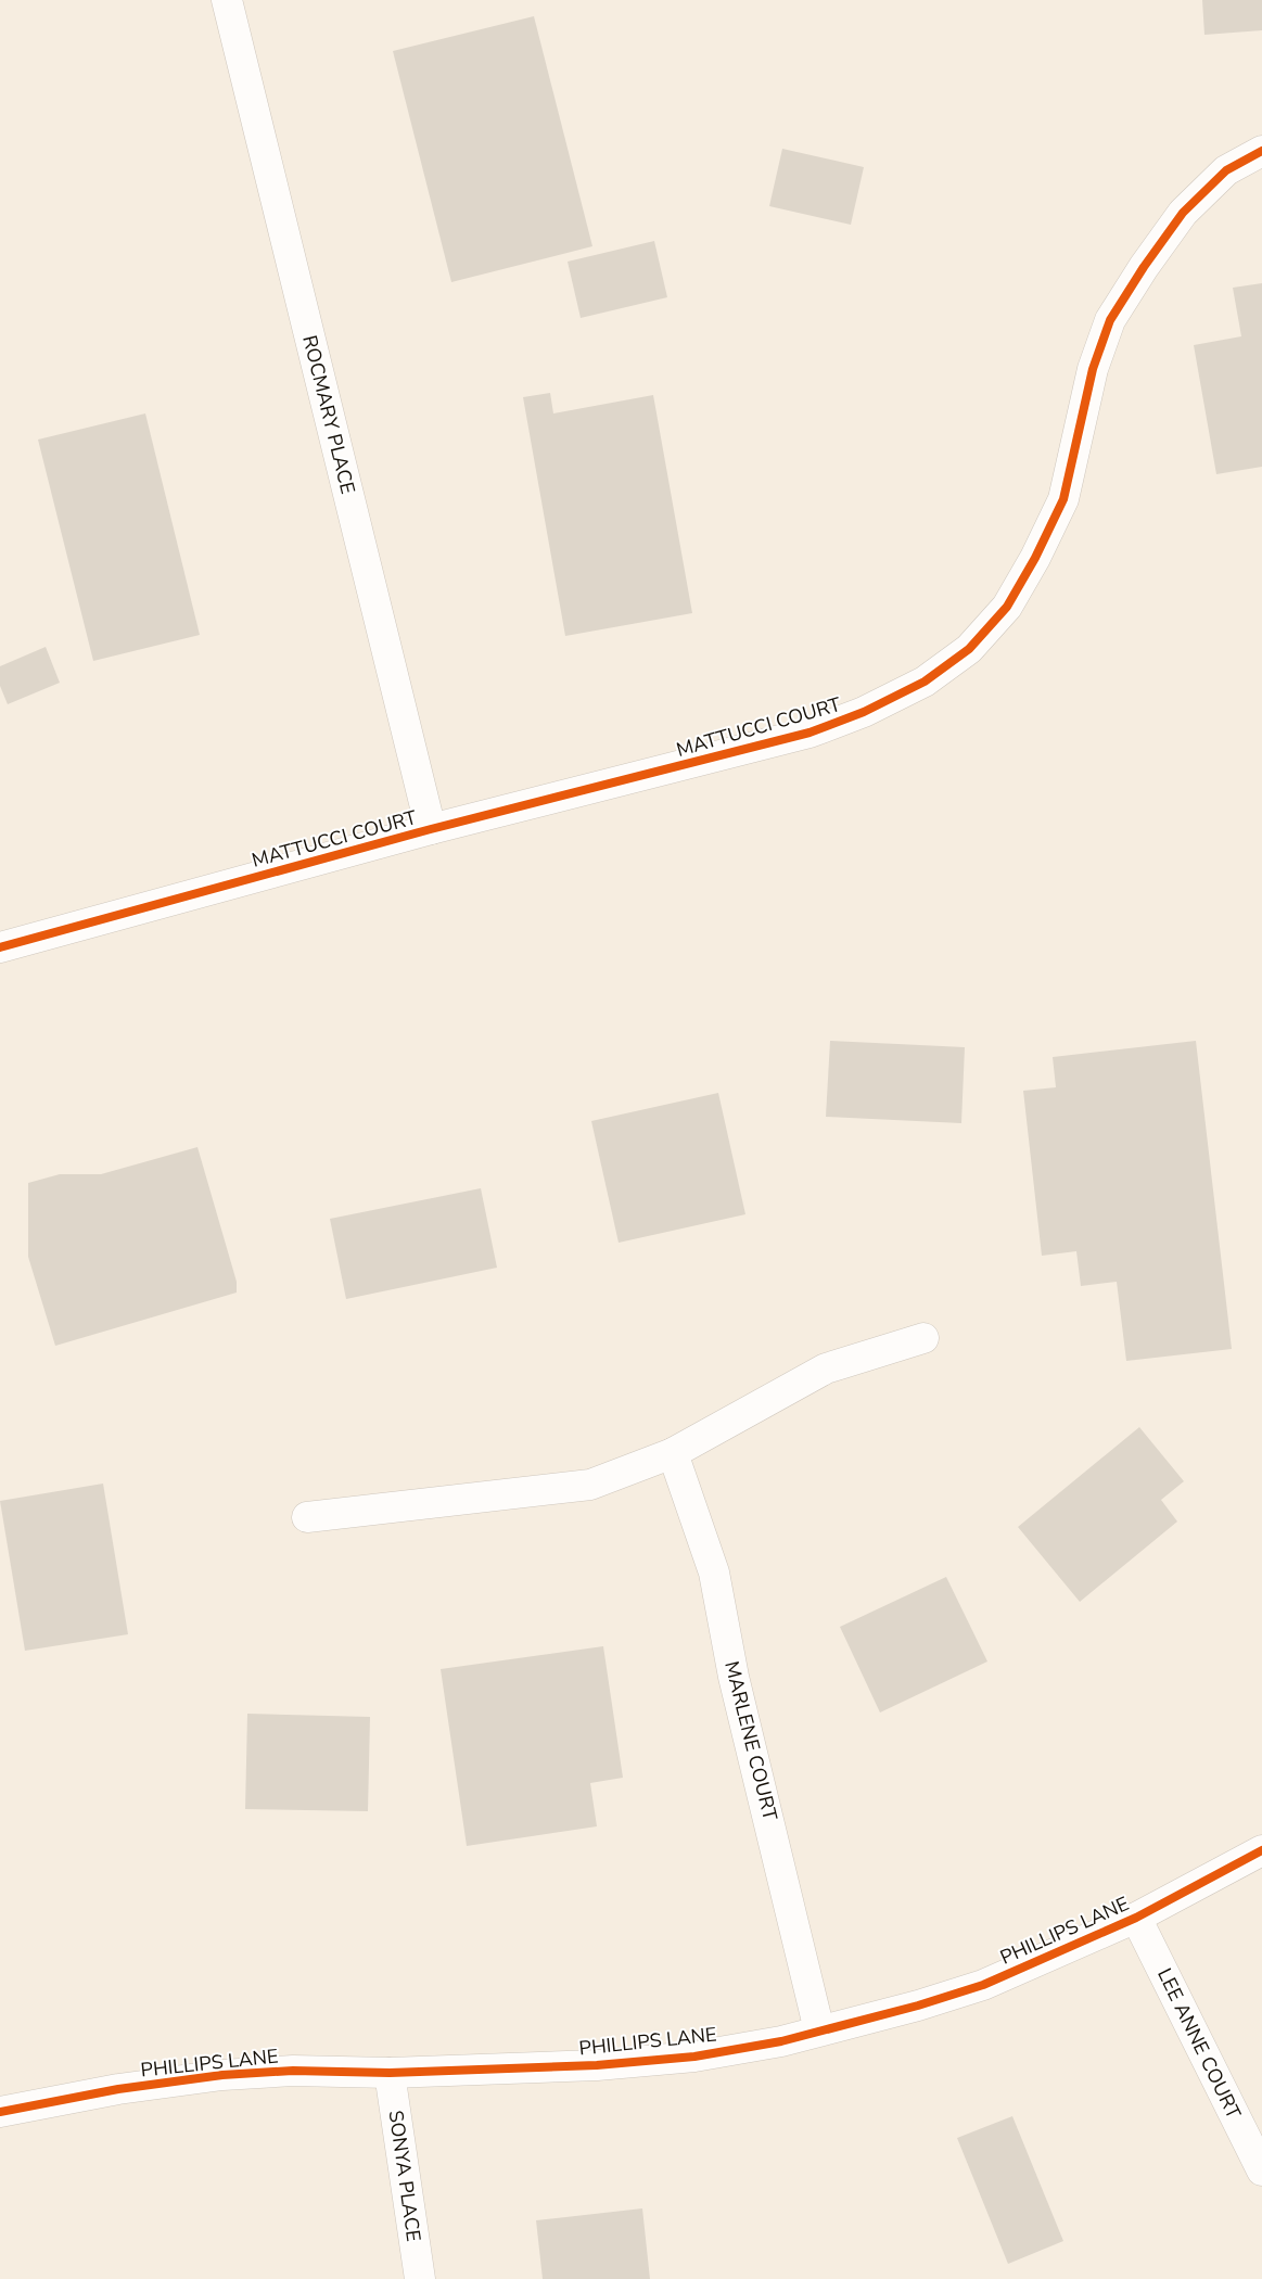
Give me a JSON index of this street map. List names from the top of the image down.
{
  "streets": {
    "street": [
      "ROCMARY PLACE",
      "MATTUCCI COURT",
      "MARLENE COURT",
      "PHILLIPS LANE",
      "LEE ANNE COURT",
      "SONYA PLACE"
    ]
  },
  "crossings": [
    ["ROCMARY PLACE", "MATTUCCI COURT"],
    ["MARLENE COURT", "PHILLIPS LANE"],
    ["PHILLIPS LANE", "LEE ANNE COURT"],
    ["PHILLIPS LANE", "SONYA PLACE"]
  ]
}
